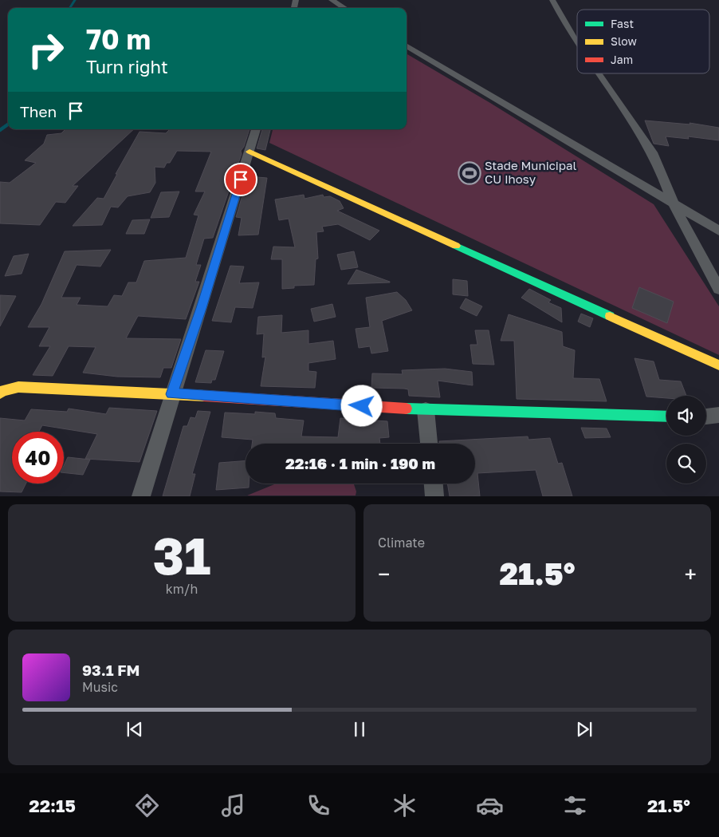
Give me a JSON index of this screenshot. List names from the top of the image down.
{
  "places": {
    "sports": ["Stade Municipal CU Ihosy"]
  },
  "legend": ["Fast", "Slow", "Jam"],
  "page": {
    "turn": ["70 m", "Turn right"],
    "then": "Then",
    "limit": "40",
    "trip": "22:16 · 1 min · 190 m",
    "tile": [
      ["31", "km/h"],
      "Climate"
    ],
    "heat": ["−", "21.5°", "+"],
    "song": ["93.1 FM", "Music"],
    "tabs": ["22:15", "21.5°"]
  }
}
